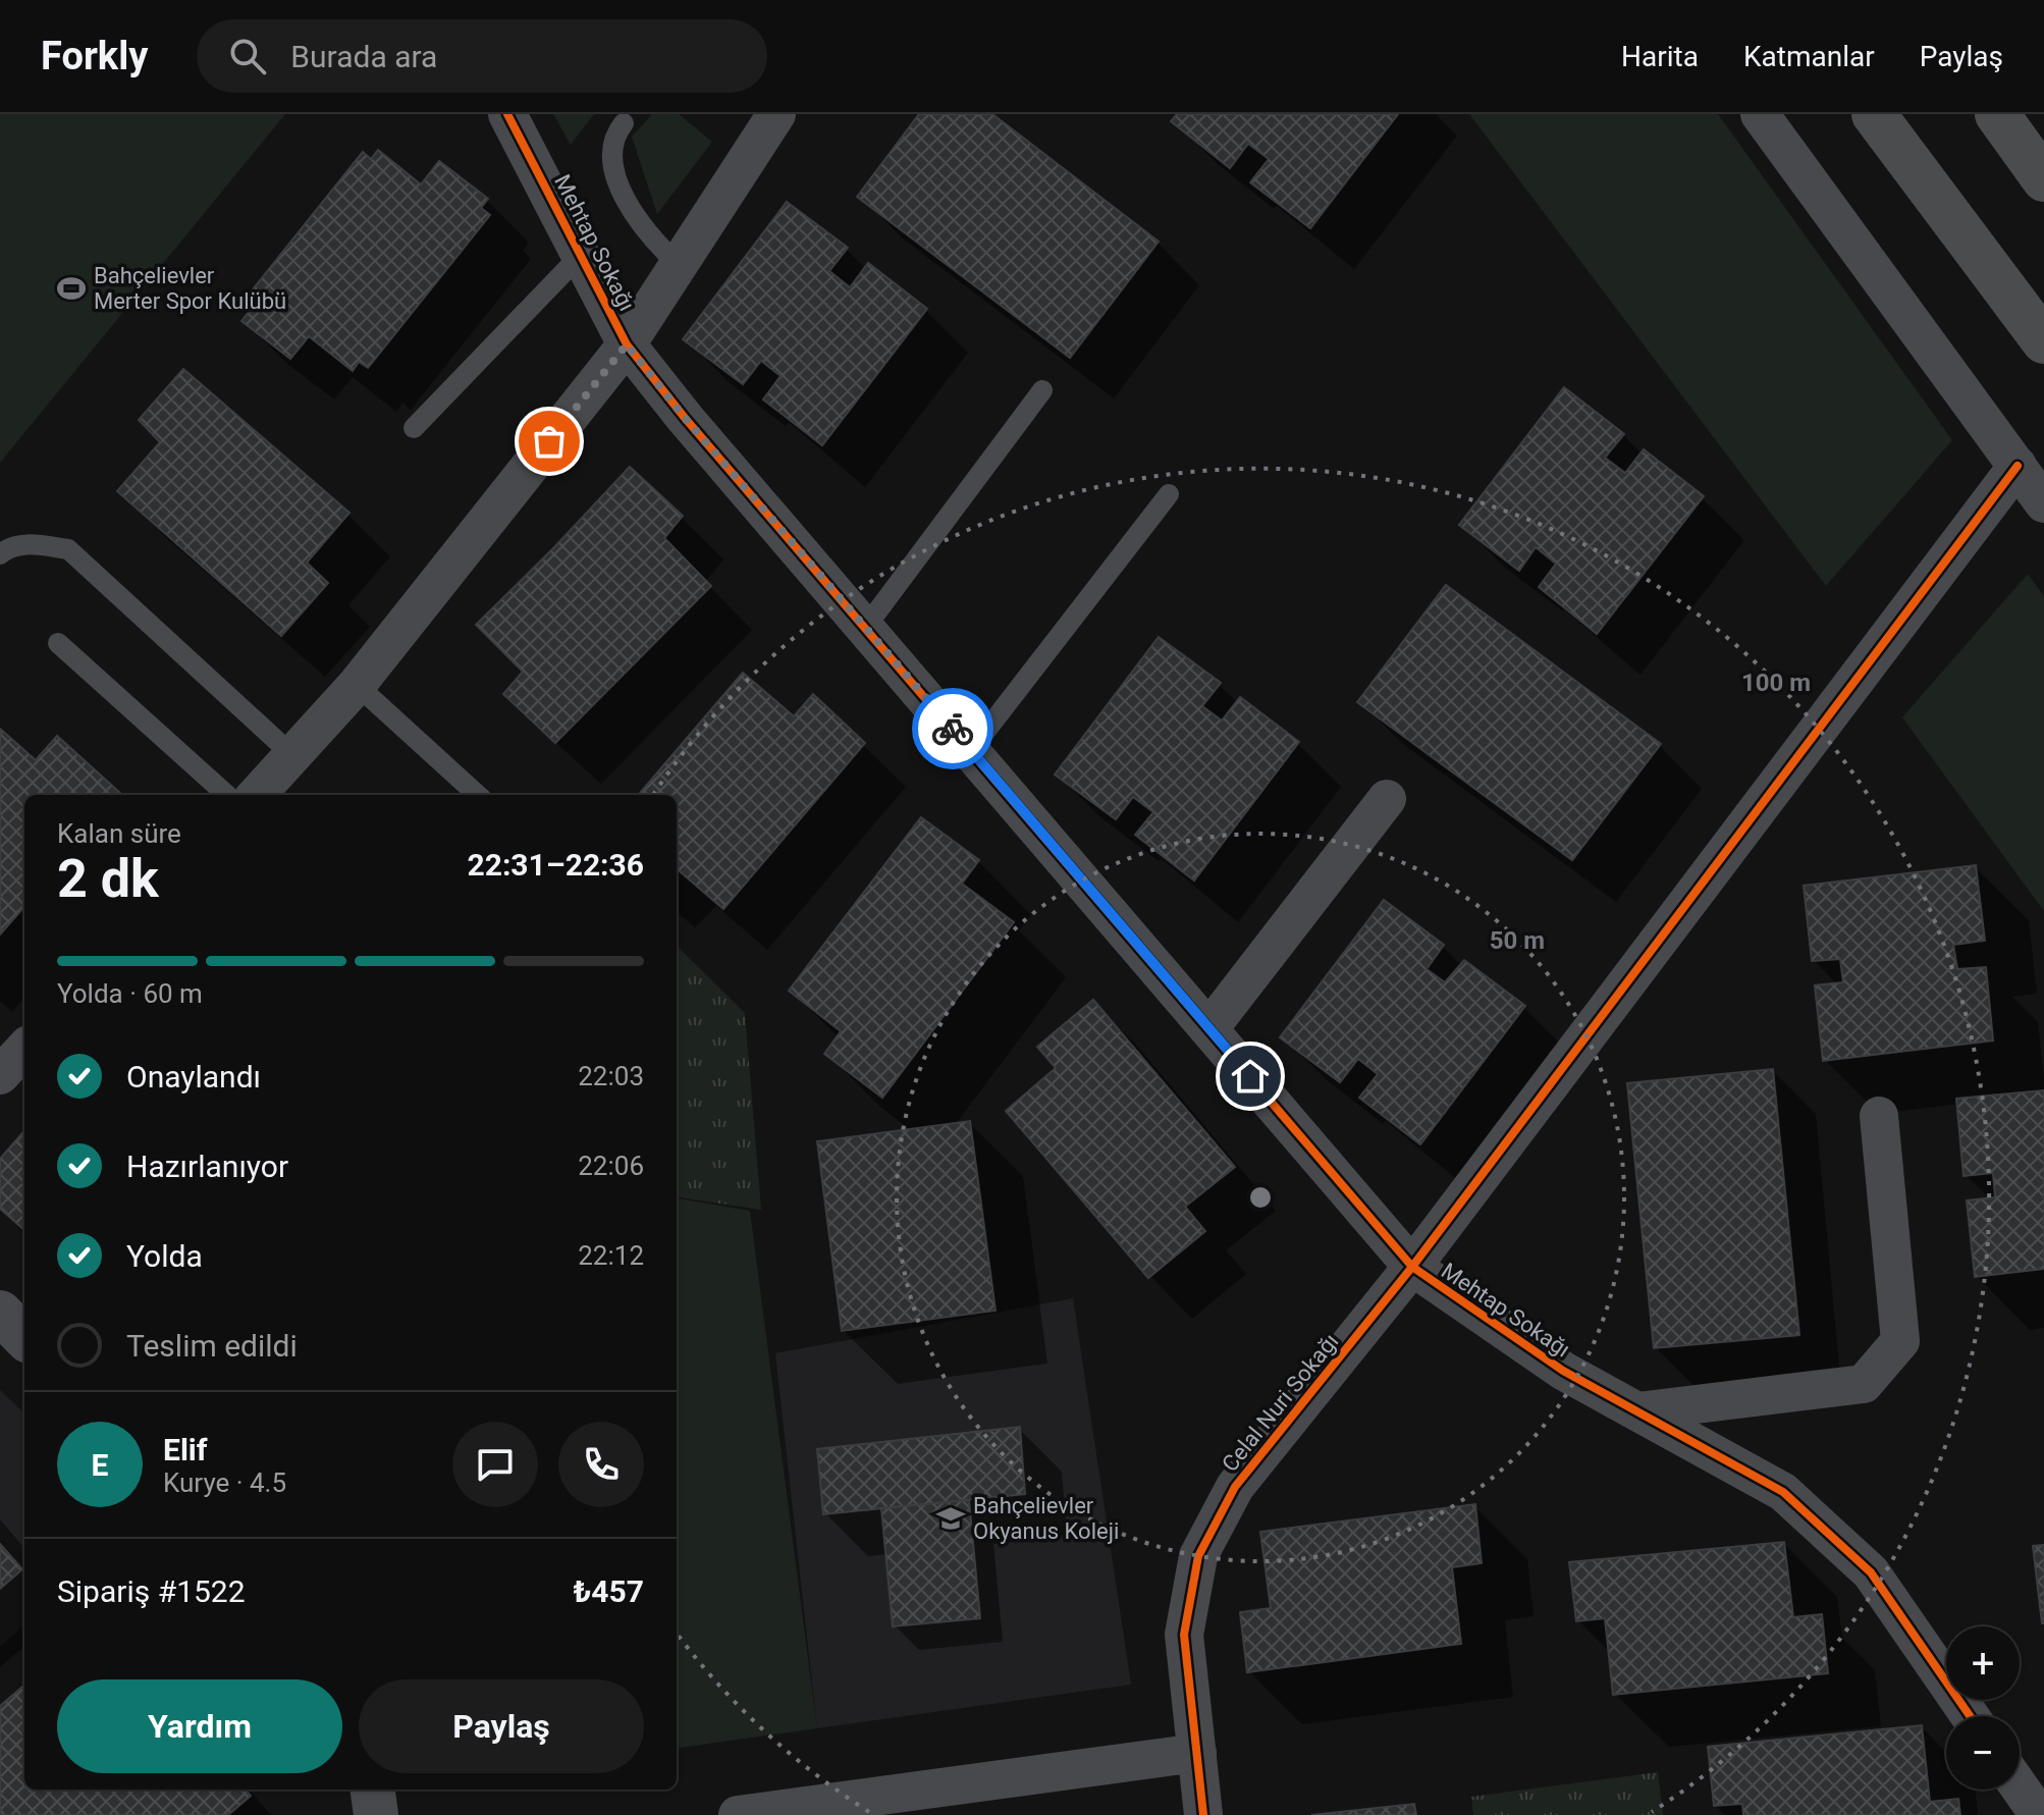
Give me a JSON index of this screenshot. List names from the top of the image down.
{
  "streets": {
    "street": ["Mehtap Sokağı", "Celal Nuri Sokağı"]
  },
  "crossings": [
    ["Mehtap Sokağı", "Celal Nuri Sokağı"]
  ],
  "places": {
    "sports": ["Bahçelievler Merter Spor Kulübü"],
    "school or university": ["Bahçelievler Okyanus Koleji"]
  },
  "page": {
    "header": "Forkly",
    "search": "Burada ara",
    "nav": ["Harita", "Katmanlar", "Paylaş"],
    "heading": ["2 dk", "Kalan süre", "22:31–22:36"],
    "panel": [
      "Elif",
      "Kurye · 4.5",
      "Sipariş #1522",
      "₺457"
    ],
    "bar": "Yolda · 60 m",
    "list": [
      ["Onaylandı", "22:03"],
      ["Hazırlanıyor", "22:06"],
      ["Yolda", "22:12"],
      "Teslim edildi"
    ],
    "round": "E",
    "map_buttons": ["+", "−"],
    "buttons": ["Yardım", "Paylaş"]
  },
  "rings": ["100 m", "50 m"]
}
